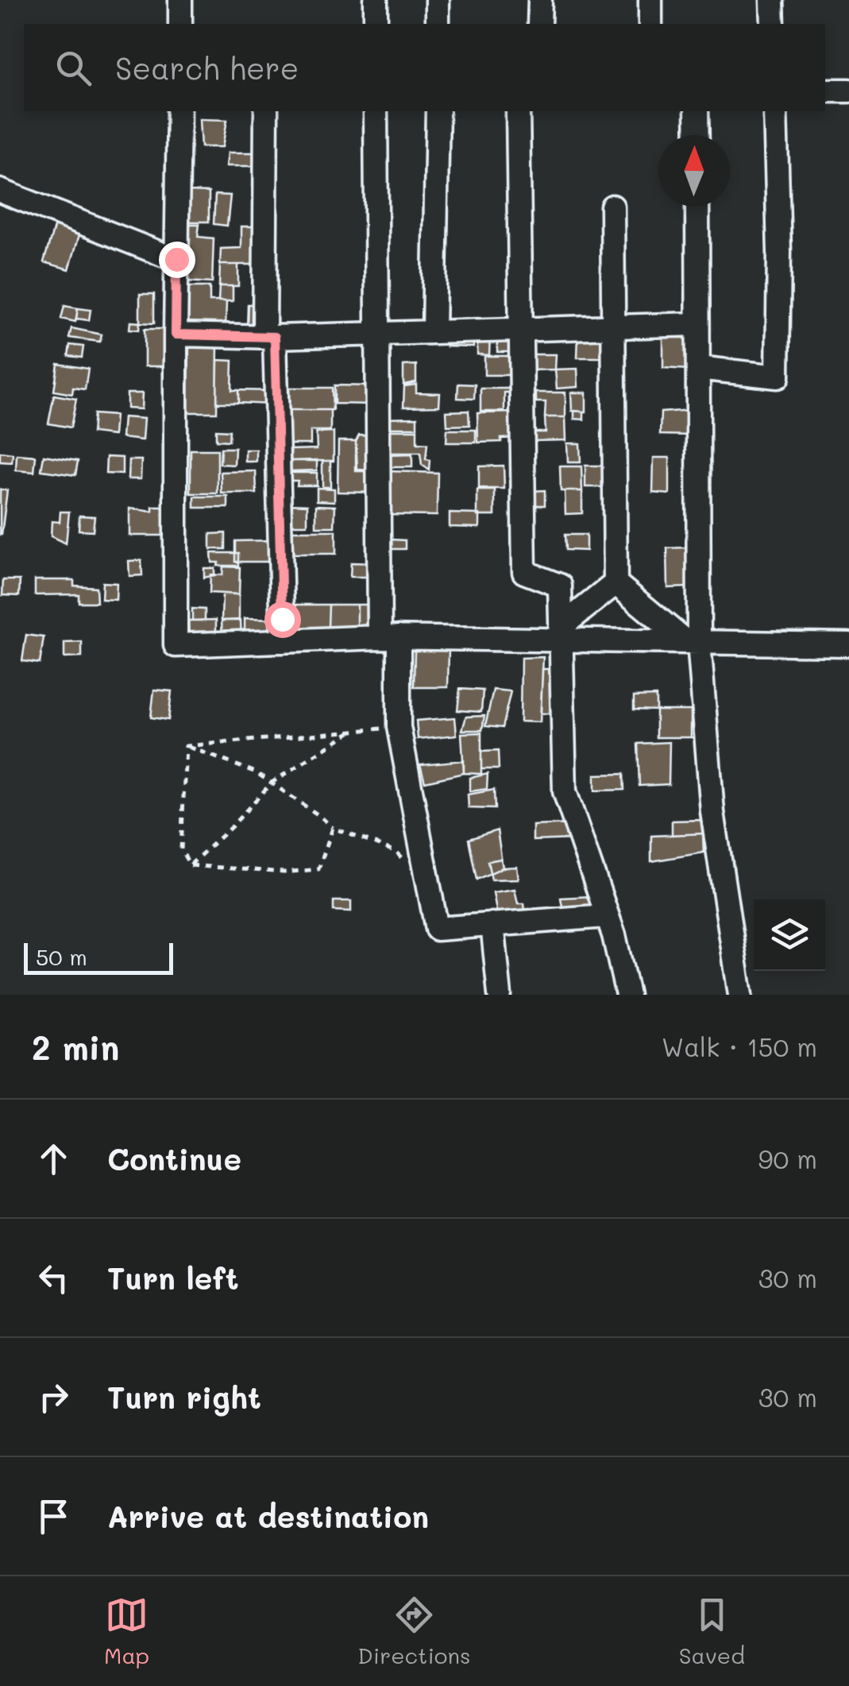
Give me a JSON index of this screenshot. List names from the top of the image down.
{
  "scale_bar": "50 m",
  "north": "top",
  "page": {
    "search": "Search here",
    "scale": "50 m",
    "heading": ["2 min", "Walk · 150 m"],
    "list": [
      ["Continue", "90 m"],
      ["Turn left", "30 m"],
      ["Turn right", "30 m"],
      "Arrive at destination"
    ],
    "nav": ["Map", "Directions", "Saved"]
  }
}
